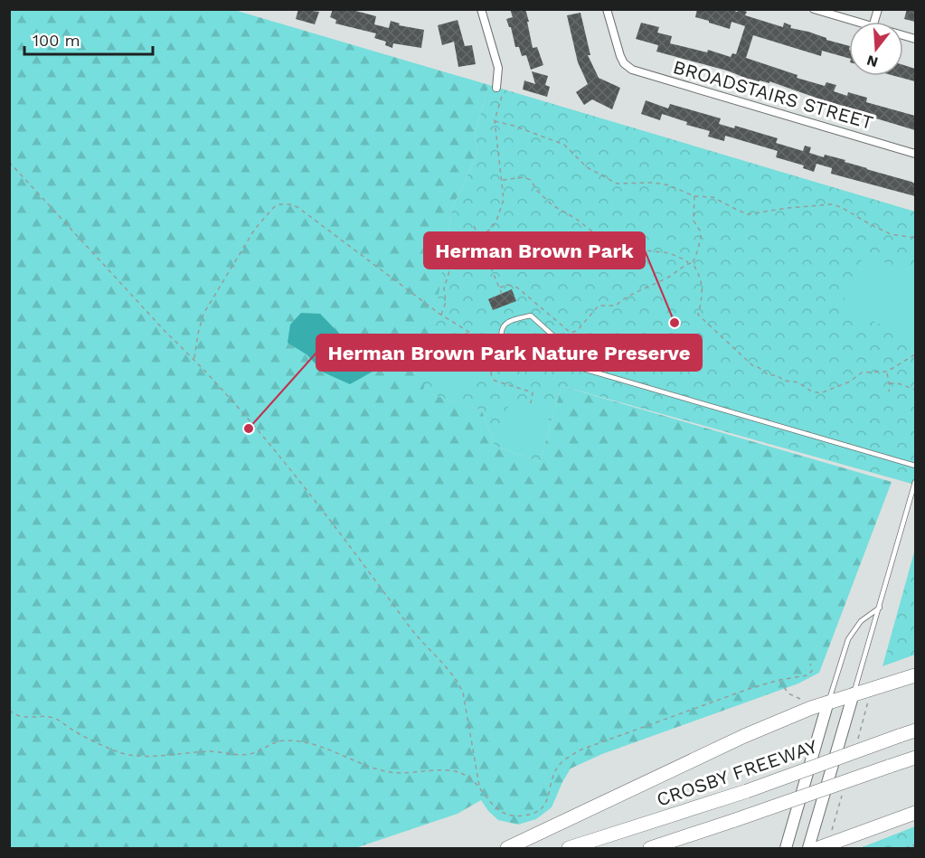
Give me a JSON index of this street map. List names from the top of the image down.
{
  "streets": {
    "highway": ["CROSBY FREEWAY"],
    "street": ["BROADSTAIRS STREET"]
  },
  "places": ["Herman Brown Park", "Herman Brown Park Nature Preserve"],
  "scale_bar": "100 m",
  "north": "bottom"
}
